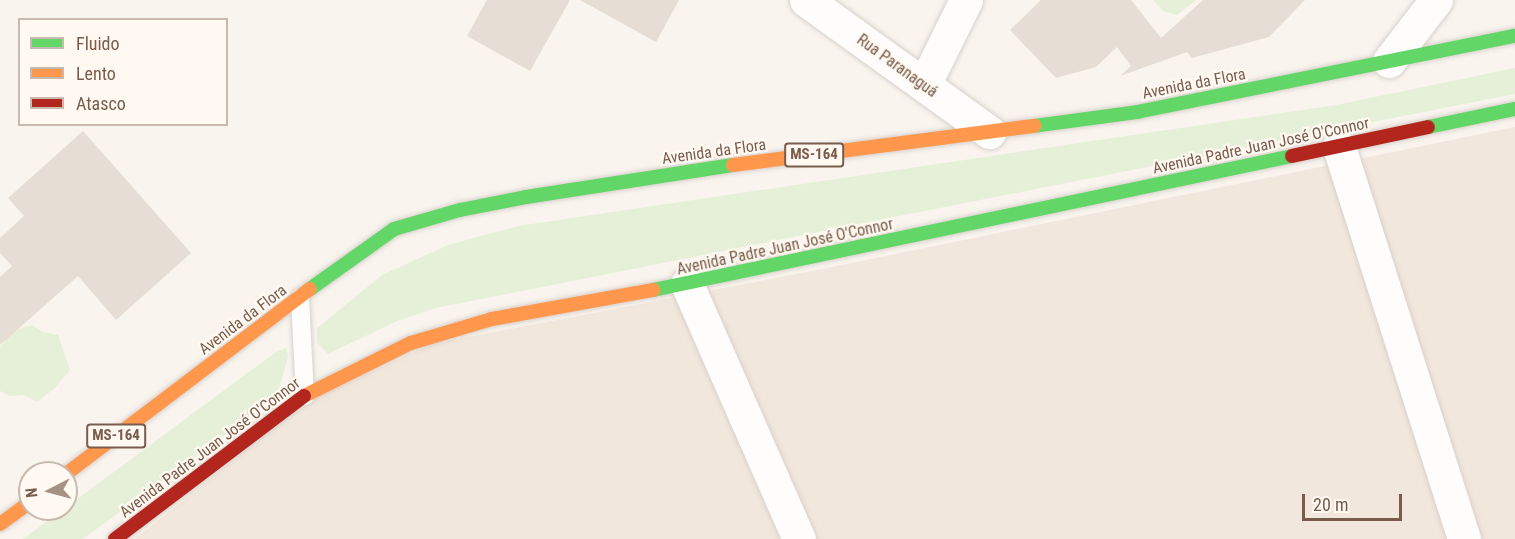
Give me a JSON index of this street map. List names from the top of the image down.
{
  "streets": {
    "main road": ["Avenida da Flora", "Avenida Padre Juan José O'Connor", "MS-164"],
    "street": ["Rua Paranaguá"]
  },
  "crossings": [
    ["Rua Paranaguá", "Avenida da Flora"]
  ],
  "legend": ["Fluido", "Lento", "Atasco"],
  "scale_bar": "20 m",
  "north": "left"
}
